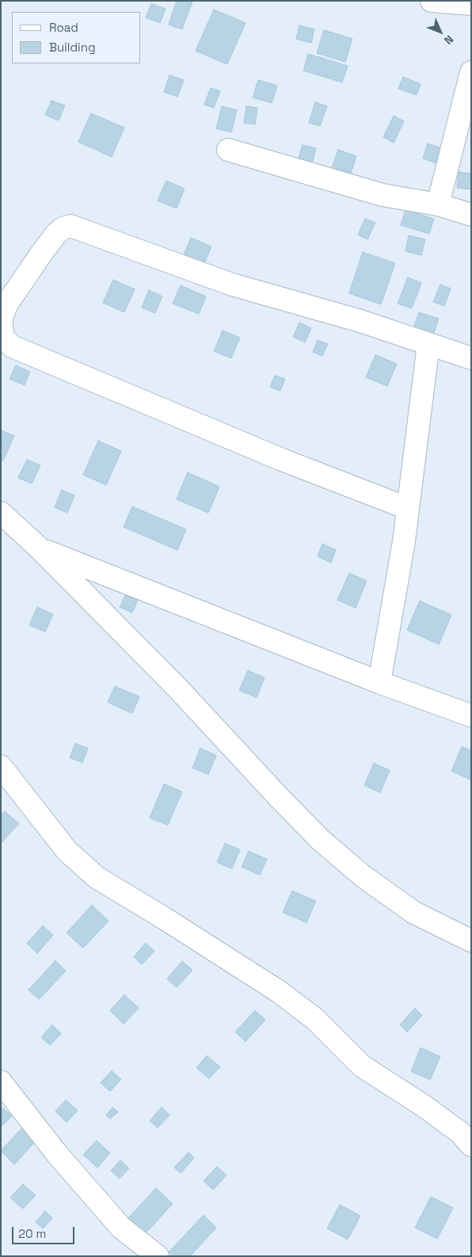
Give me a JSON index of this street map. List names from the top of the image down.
{
  "legend": ["Road", "Building"],
  "scale_bar": "20 m",
  "north": "bottom right"
}
